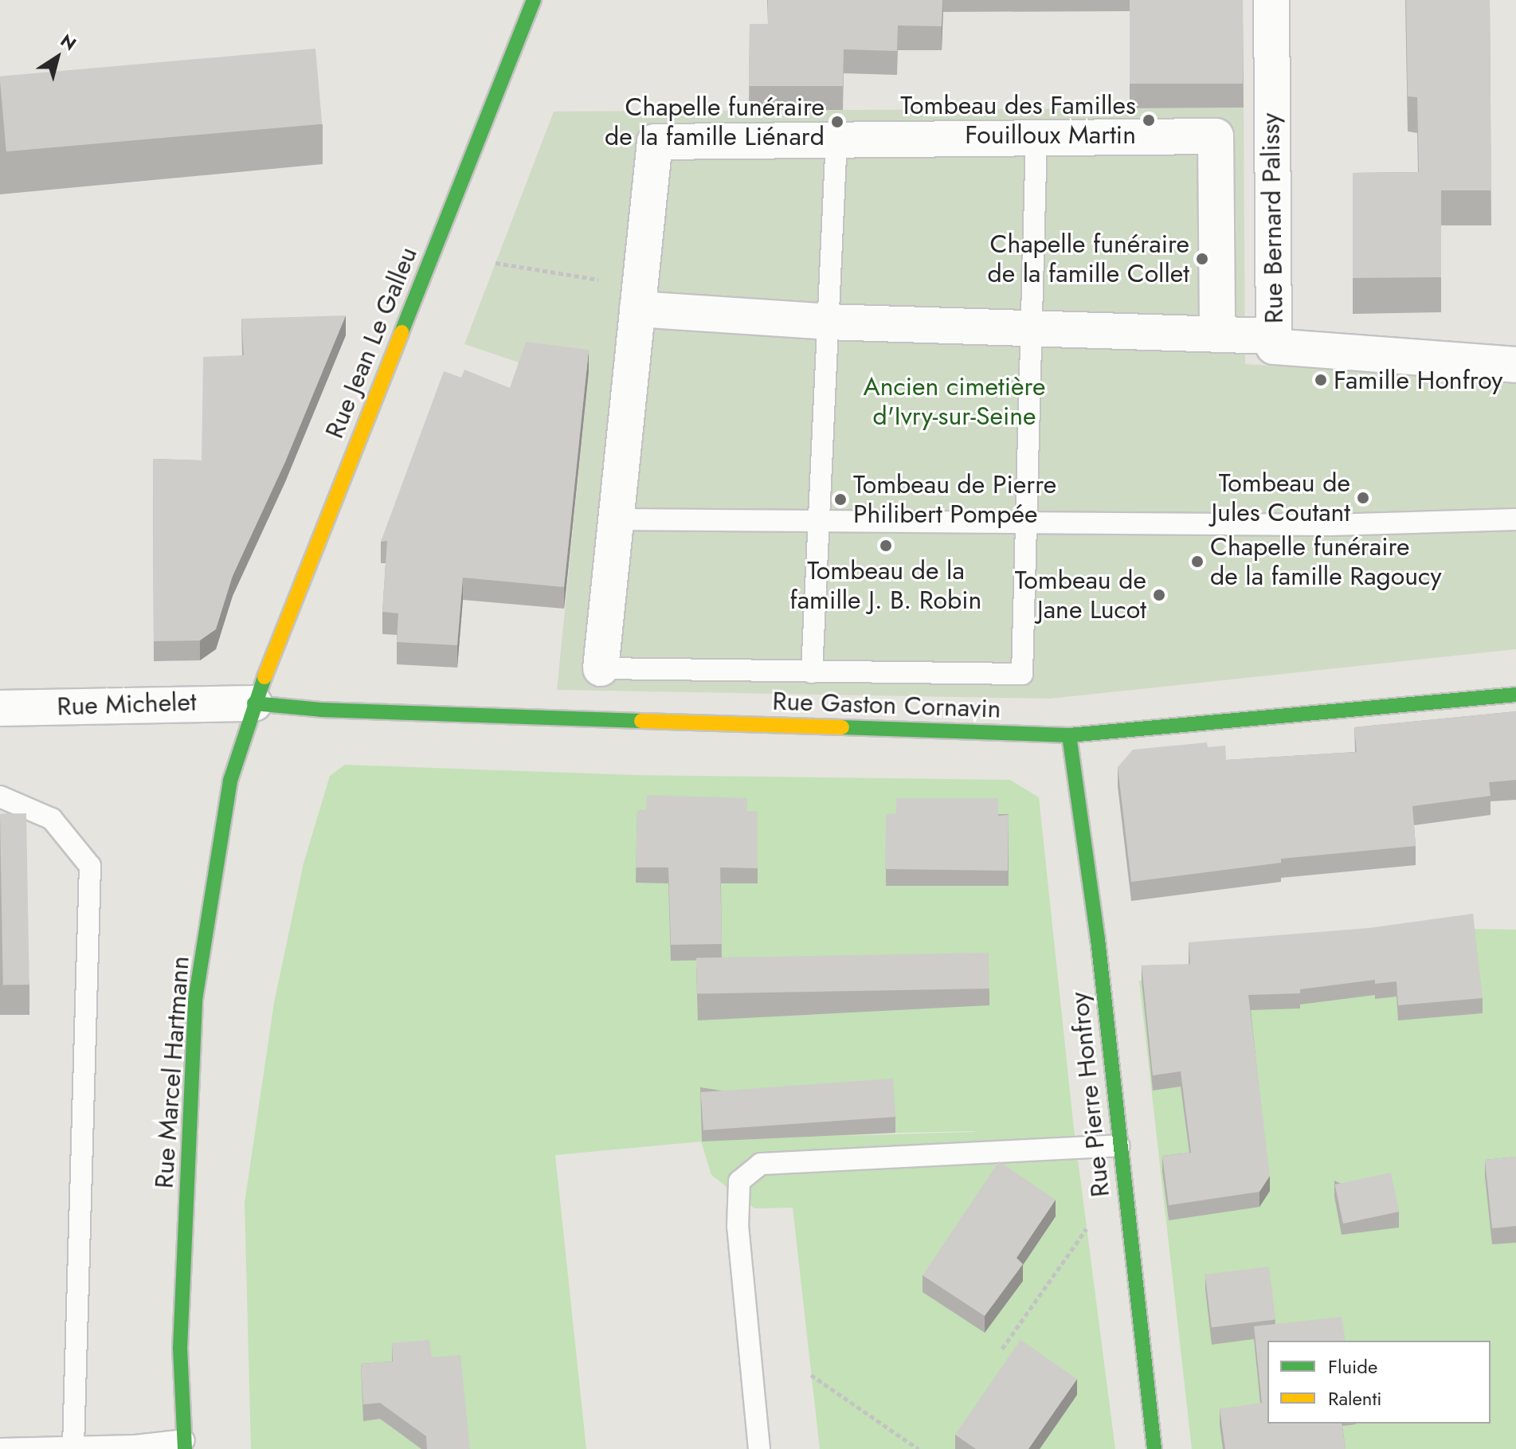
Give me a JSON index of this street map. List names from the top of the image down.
{
  "streets": {
    "street": [
      "Rue Bernard Palissy",
      "Rue Jean Le Galleu",
      "Rue Michelet",
      "Rue Gaston Cornavin",
      "Rue Marcel Hartmann",
      "Rue Pierre Honfroy"
    ]
  },
  "crossings": [
    ["Rue Jean Le Galleu", "Rue Michelet"],
    ["Rue Jean Le Galleu", "Rue Gaston Cornavin"],
    ["Rue Jean Le Galleu", "Rue Marcel Hartmann"],
    ["Rue Michelet", "Rue Gaston Cornavin"],
    ["Rue Michelet", "Rue Marcel Hartmann"],
    ["Rue Gaston Cornavin", "Rue Marcel Hartmann"],
    ["Rue Gaston Cornavin", "Rue Pierre Honfroy"]
  ],
  "parks": ["Ancien cimetière d'Ivry-sur-Seine"],
  "places": [
    "Tombeau des Familles Fouilloux Martin",
    "Chapelle funéraire de la famille Liénard",
    "Chapelle funéraire de la famille Collet",
    "Famille Honfroy",
    "Tombeau de Jules Coutant",
    "Tombeau de Pierre Philibert Pompée",
    "Tombeau de la famille J. B. Robin",
    "Chapelle funéraire de la famille Ragoucy",
    "Tombeau de Jane Lucot"
  ],
  "legend": ["Fluide", "Ralenti"],
  "north": "top right"
}
